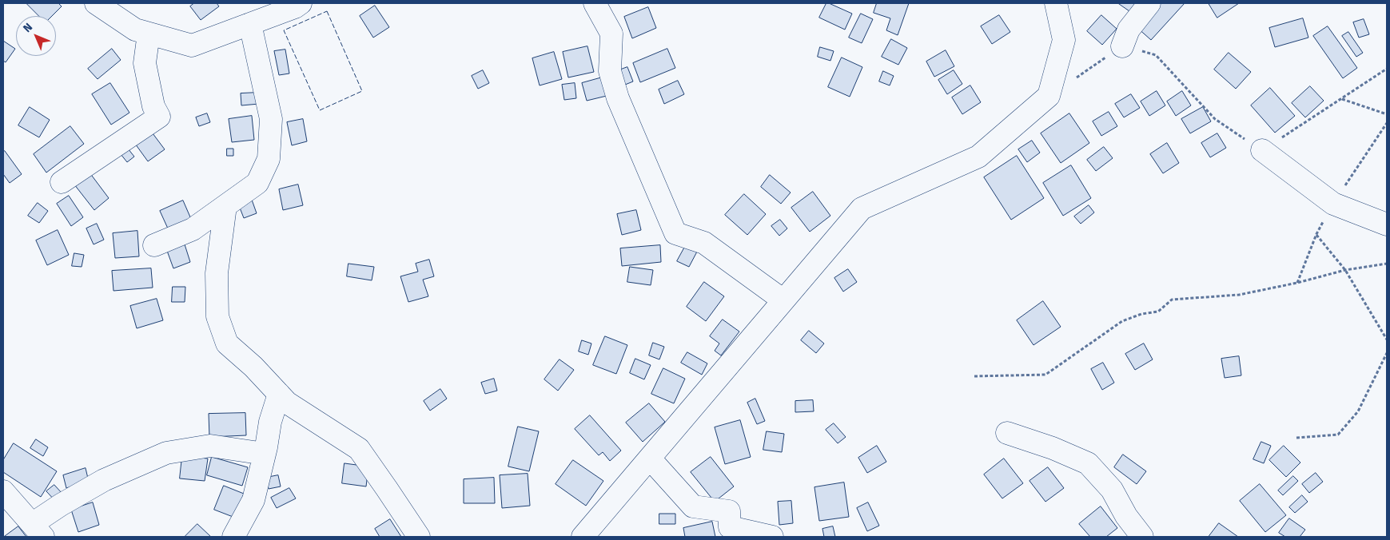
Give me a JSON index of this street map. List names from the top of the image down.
{
  "north": "top left"
}
